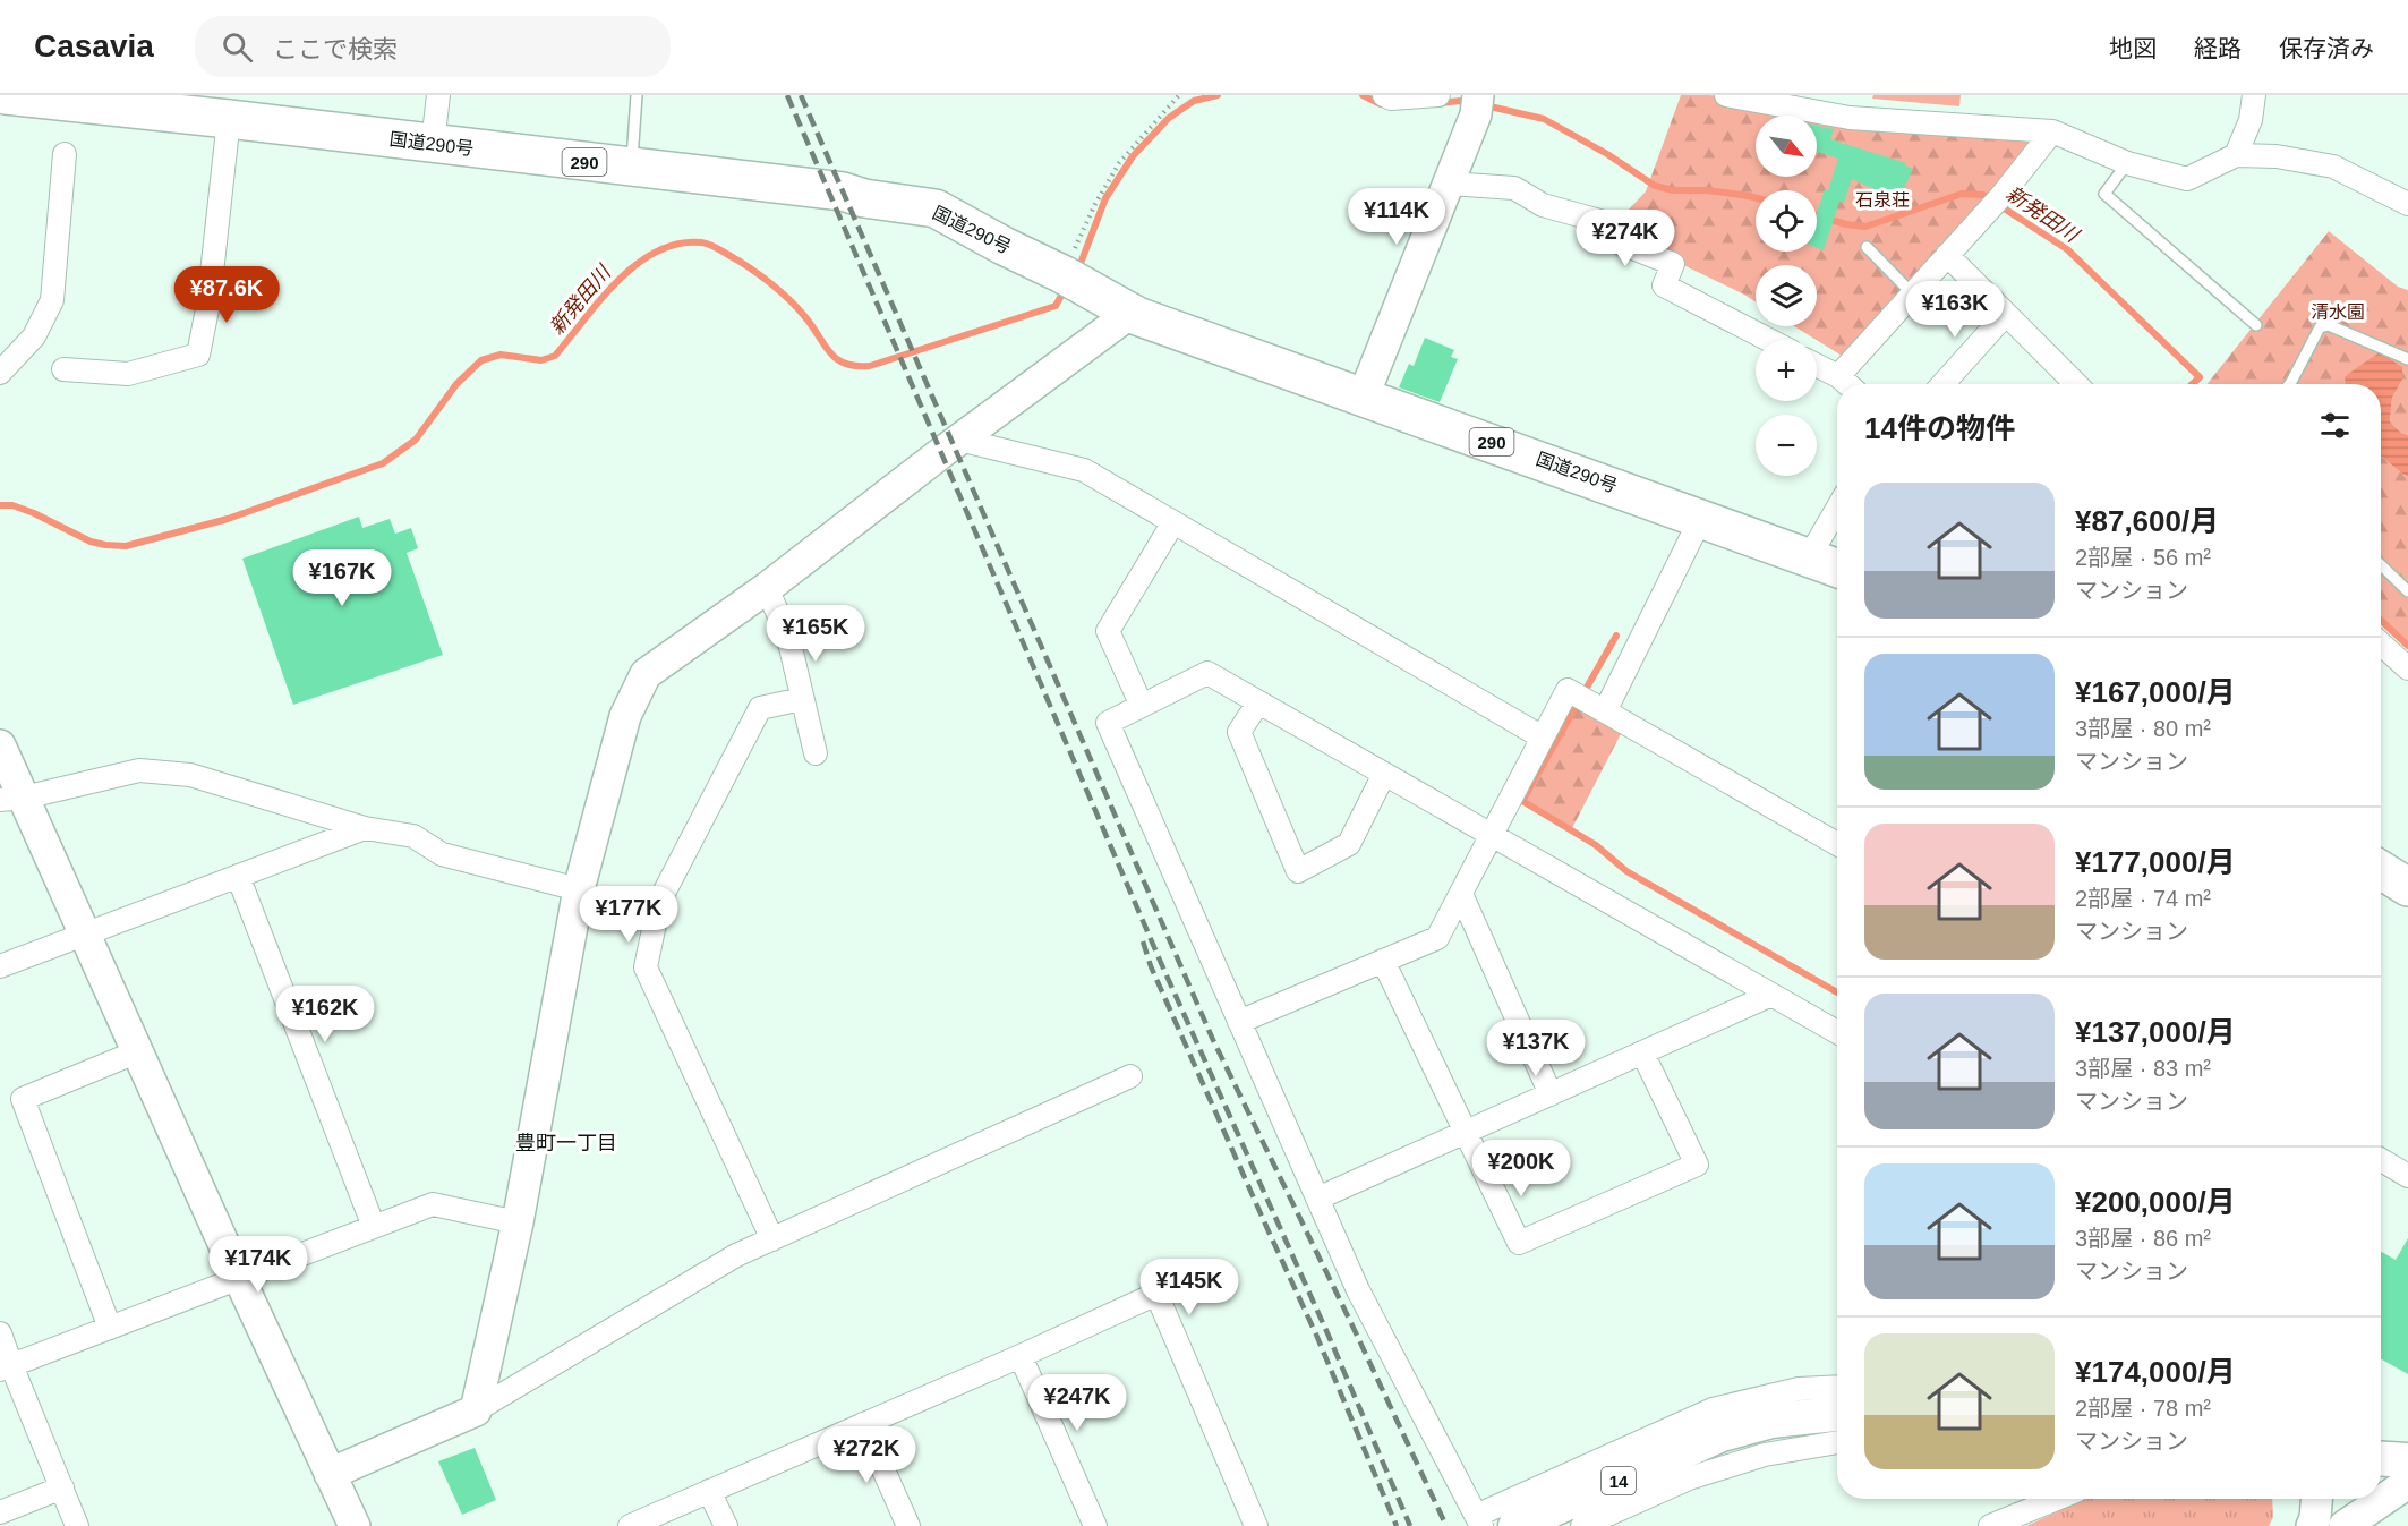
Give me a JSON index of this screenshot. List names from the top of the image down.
{
  "streets": {
    "highway": ["国道290号", "290"],
    "main road": ["14"]
  },
  "districts": ["豊町一丁目"],
  "water": ["新発田川"],
  "parks": ["石泉荘", "清水園"],
  "north": "bottom right",
  "page": {
    "header": "Casavia",
    "search": "ここで検索",
    "nav": ["地図", "経路", "保存済み"],
    "map_buttons": ["+", "−"],
    "price": [
      "¥114K",
      "¥274K",
      "¥87.6K",
      "¥163K",
      "¥167K",
      "¥165K",
      "¥177K",
      "¥162K",
      "¥137K",
      "¥200K",
      "¥174K",
      "¥145K",
      "¥247K",
      "¥272K"
    ],
    "heading": "14件の物件",
    "list": [
      {
        "name": "¥87,600/月",
        "note": "2部屋 · 56 m² · マンション"
      },
      {
        "name": "¥167,000/月",
        "note": "3部屋 · 80 m² · マンション"
      },
      {
        "name": "¥177,000/月",
        "note": "2部屋 · 74 m² · マンション"
      },
      {
        "name": "¥137,000/月",
        "note": "3部屋 · 83 m² · マンション"
      },
      {
        "name": "¥200,000/月",
        "note": "3部屋 · 86 m² · マンション"
      },
      {
        "name": "¥174,000/月",
        "note": "2部屋 · 78 m² · マンション"
      }
    ]
  }
}
